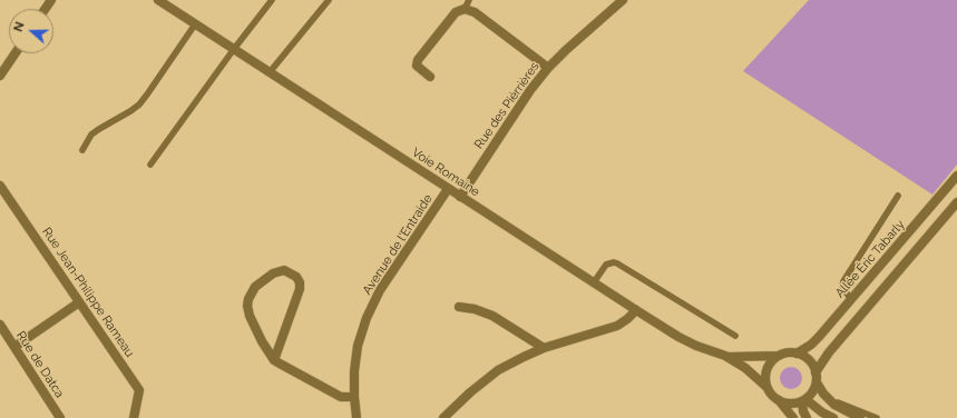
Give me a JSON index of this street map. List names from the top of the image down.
{
  "streets": {
    "street": [
      "Rue des Piérrières",
      "Voie Romaine",
      "Avenue de l'Entraide",
      "Allée Éric Tabarly",
      "Rue Jean-Philippe Rameau",
      "Rue de Datca"
    ]
  },
  "crossings": [
    ["Rue des Piérrières", "Voie Romaine"],
    ["Voie Romaine", "Avenue de l'Entraide"],
    ["Voie Romaine", "Allée Éric Tabarly"]
  ],
  "north": "left"
}
